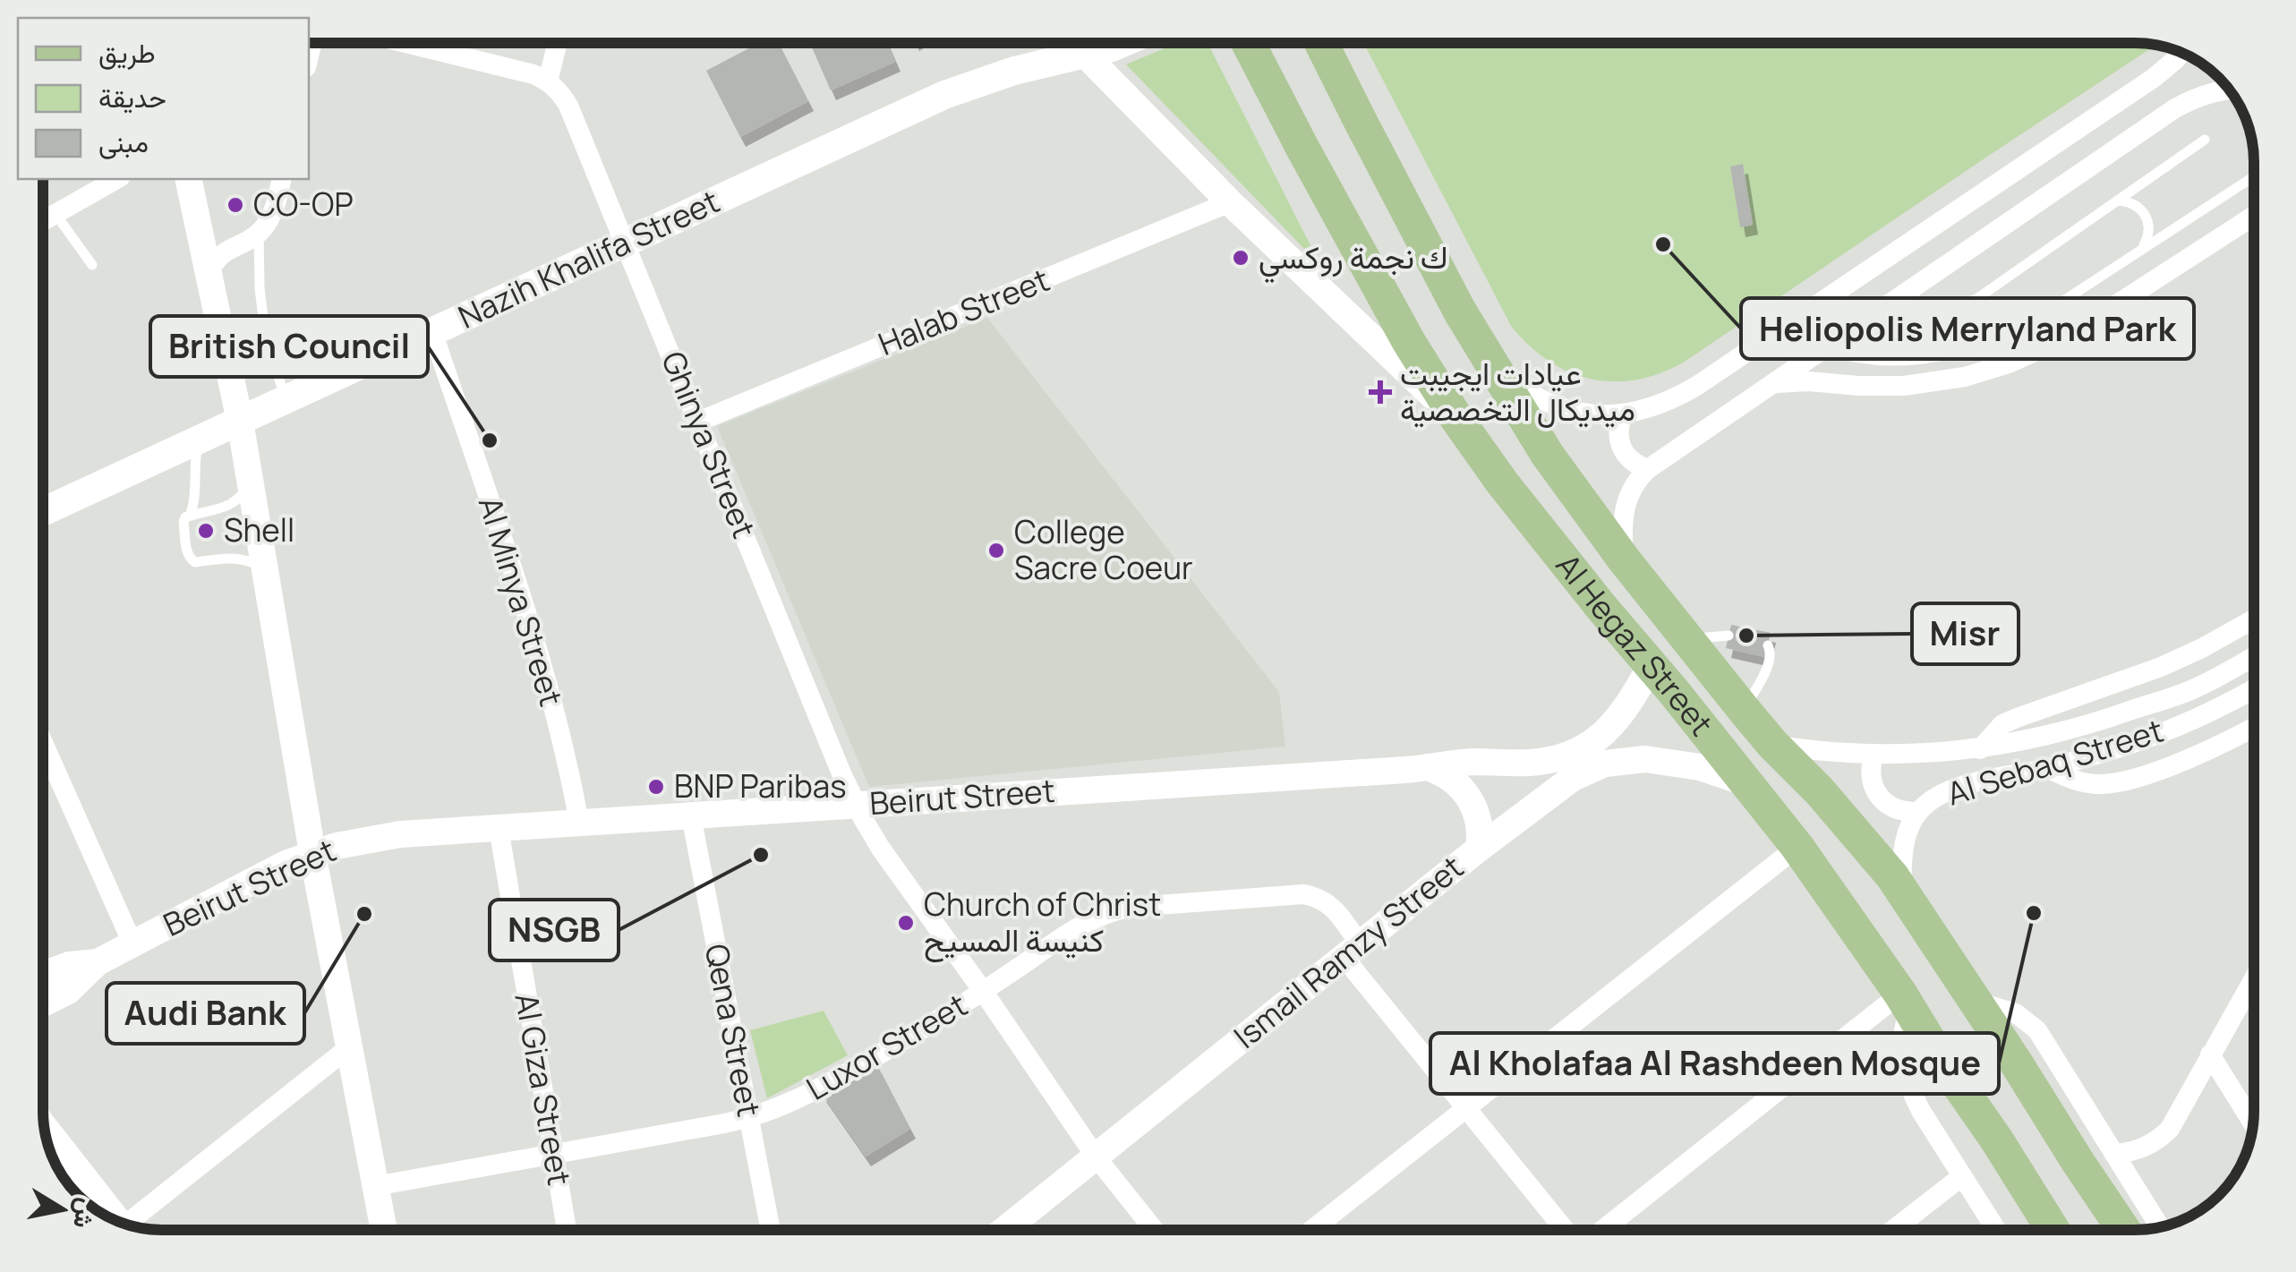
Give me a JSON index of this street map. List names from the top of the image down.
{
  "streets": {
    "main road": ["Nazih Khalifa Street", "Al Hegaz Street"],
    "street": [
      "Halab Street",
      "Ghinya Street",
      "Al Minya Street",
      "Al Sebaq Street",
      "Beirut Street",
      "Ismail Ramzy Street",
      "Qena Street",
      "Luxor Street",
      "Al Giza Street"
    ]
  },
  "crossings": [
    ["Nazih Khalifa Street", "Ghinya Street"],
    ["Nazih Khalifa Street", "Al Minya Street"],
    ["Halab Street", "Ghinya Street"],
    ["Ghinya Street", "Beirut Street"],
    ["Ghinya Street", "Ismail Ramzy Street"],
    ["Ghinya Street", "Luxor Street"],
    ["Al Minya Street", "Beirut Street"],
    ["Al Hegaz Street", "Al Sebaq Street"],
    ["Al Hegaz Street", "Beirut Street"],
    ["Al Hegaz Street", "Ismail Ramzy Street"],
    ["Beirut Street", "Qena Street"],
    ["Beirut Street", "Al Giza Street"],
    ["Ismail Ramzy Street", "Luxor Street"],
    ["Qena Street", "Luxor Street"],
    ["Luxor Street", "Al Giza Street"]
  ],
  "places": {
    "other": [
      "CO-OP",
      "Heliopolis Merryland Park",
      "ك نجمة روكسي",
      "British Council",
      "Shell",
      "College Sacre Coeur",
      "Misr",
      "BNP Paribas",
      "NSGB",
      "Al Kholafaa Al Rashdeen Mosque",
      "Audi Bank",
      "Church of Christ كنيسة المسيح"
    ],
    "health": ["عيادات ايجيبت ميديكال التخصصية"]
  },
  "legend": ["طريق", "حديقة", "مبنى"],
  "north": "right"
}
